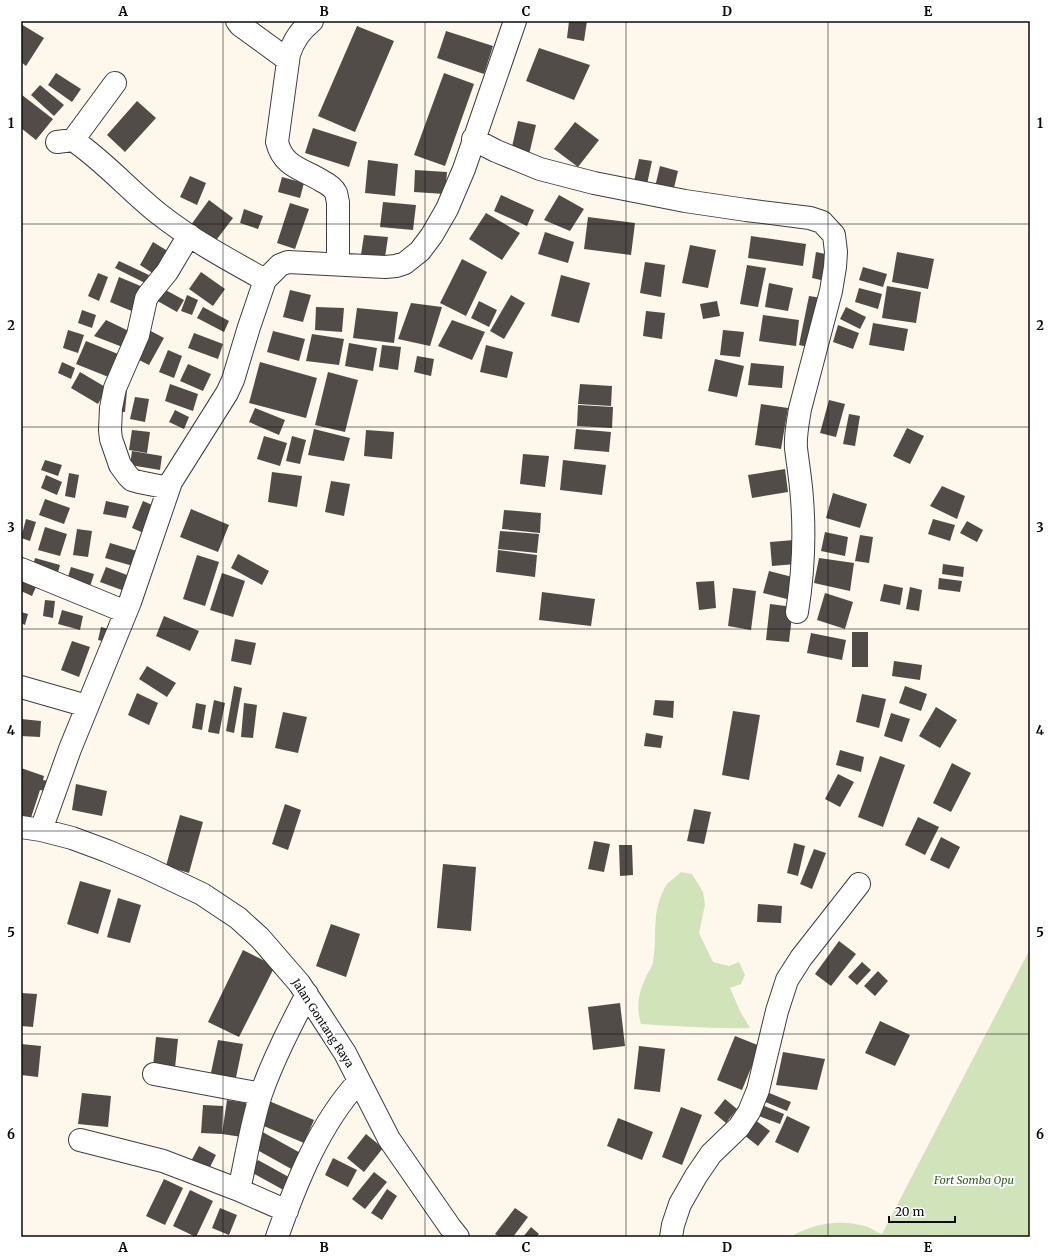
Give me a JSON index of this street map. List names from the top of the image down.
{
  "streets": {
    "street": ["Jalan Gontang Raya"]
  },
  "parks": ["Fort Somba Opu"],
  "scale_bar": "20 m",
  "grid": {
    "columns": [
      "A",
      "B",
      "C",
      "D",
      "E"
    ],
    "rows": [
      "1",
      "2",
      "3",
      "4",
      "5",
      "6"
    ]
  }
}
